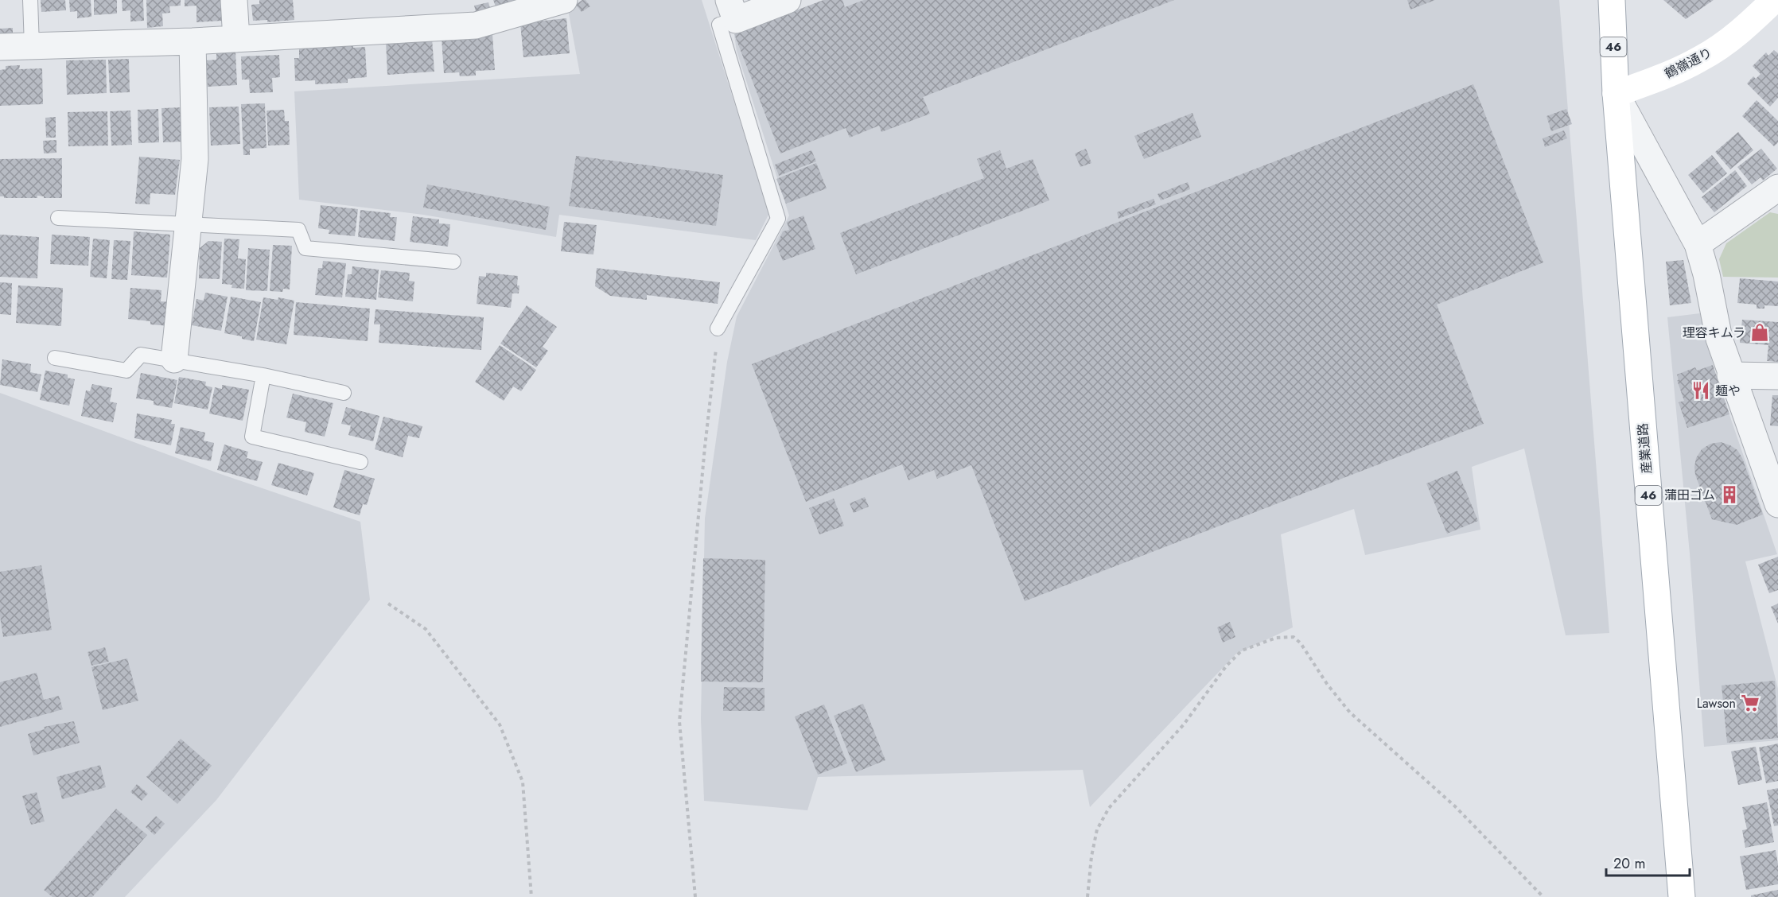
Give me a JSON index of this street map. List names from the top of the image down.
{
  "streets": {
    "main road": ["46", "鶴嶺通り", "産業道路"]
  },
  "crossings": [
    ["鶴嶺通り", "産業道路"]
  ],
  "places": {
    "shop": ["理容キムラ"],
    "restaurant": ["麺や"],
    "building": ["蒲田ゴム"],
    "supermarket": ["Lawson"]
  },
  "scale_bar": "20 m"
}
